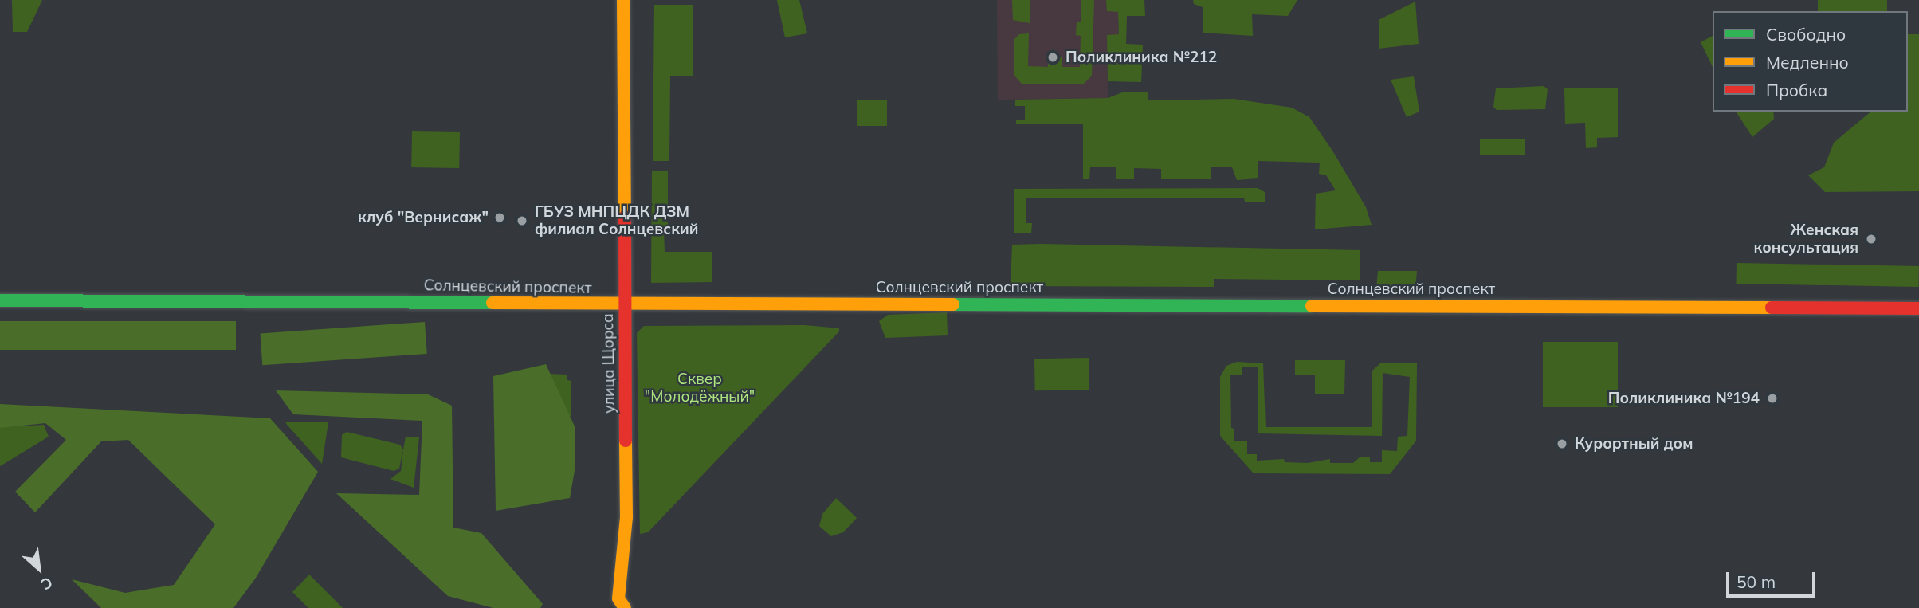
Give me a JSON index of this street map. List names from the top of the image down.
{
  "streets": {
    "street": ["Солнцевский проспект", "улица Щорса"]
  },
  "crossings": [
    ["Солнцевский проспект", "улица Щорса"]
  ],
  "parks": ["Сквер \"Молодёжный\""],
  "places": [
    "Поликлиника №212",
    "клуб \"Вернисаж\"",
    "ГБУЗ МНПЦДК ДЗМ филиал Солнцевский",
    "Женская консультация",
    "Поликлиника №194",
    "Курортный дом"
  ],
  "legend": ["Свободно", "Медленно", "Пробка"],
  "scale_bar": "50 m",
  "north": "bottom right"
}
